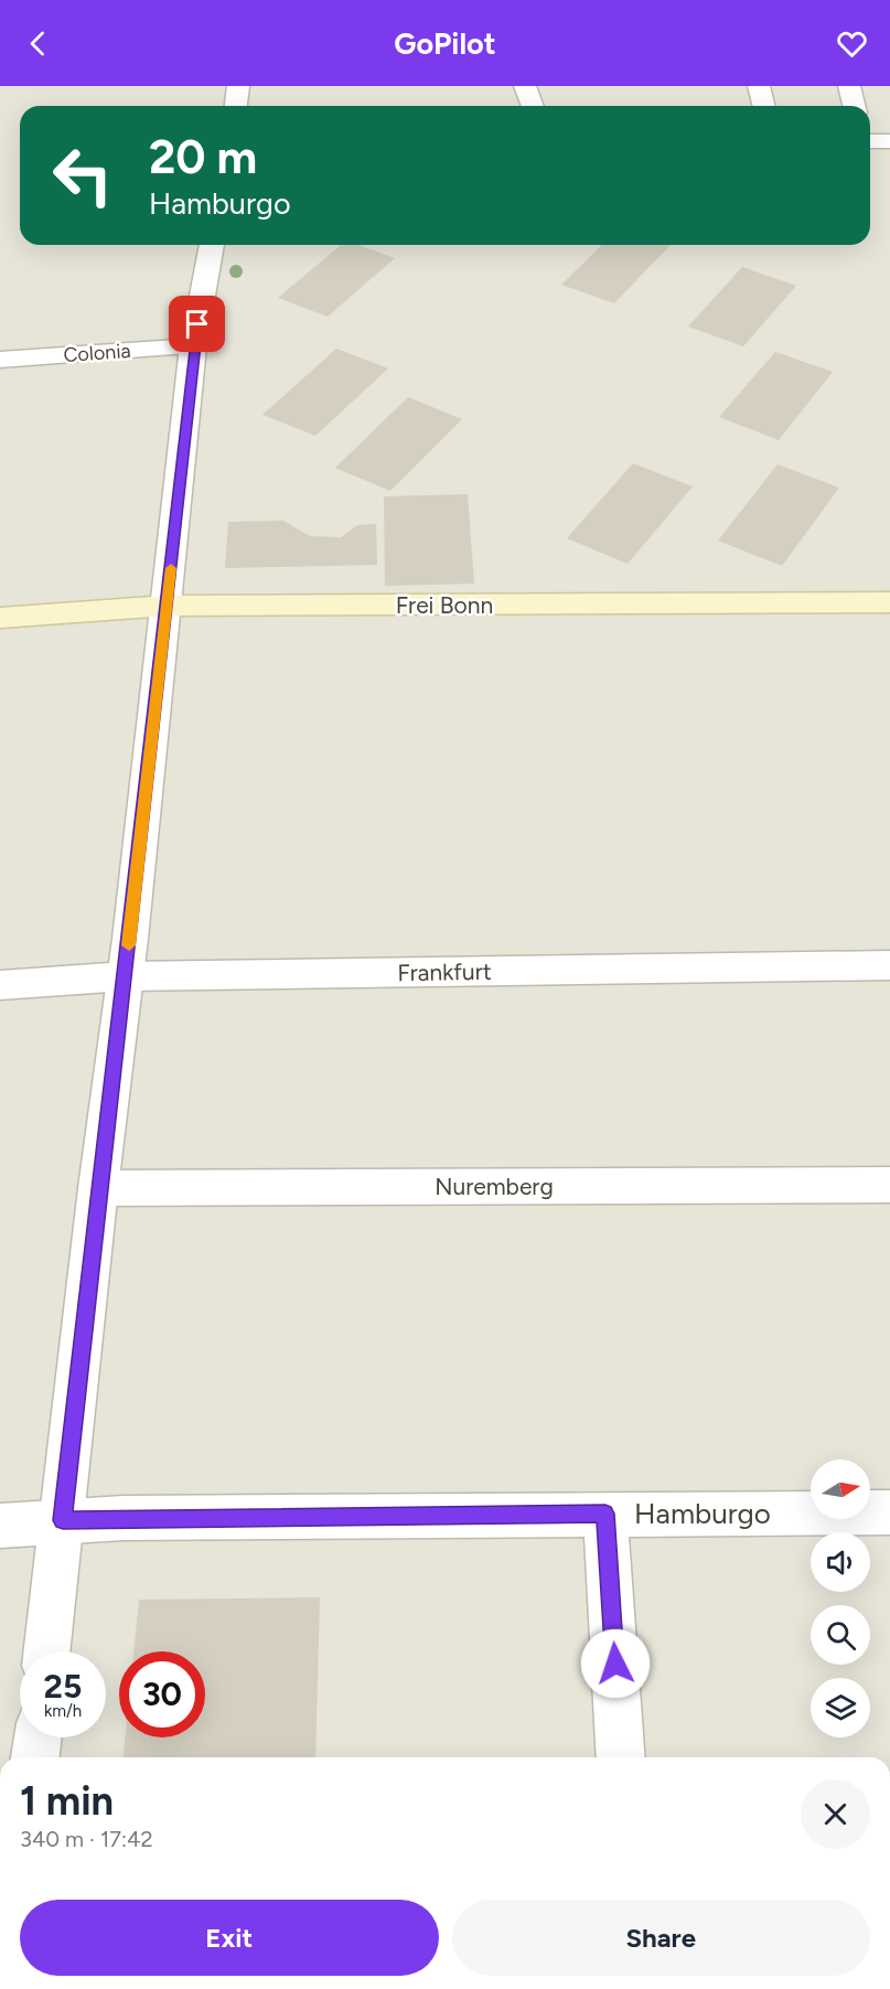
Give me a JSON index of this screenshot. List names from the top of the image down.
{
  "streets": {
    "main road": ["Frei Bonn"],
    "street": [
      "Colonia",
      "Frankfurt",
      "Nuremberg",
      "Hamburgo"
    ]
  },
  "north": "right",
  "page": {
    "header": "GoPilot",
    "turn": ["20 m", "Hamburgo"],
    "speed": "25 km/h",
    "limit": "30",
    "heading": ["1 min", "340 m · 17:42"],
    "buttons": ["Exit", "Share"]
  }
}
